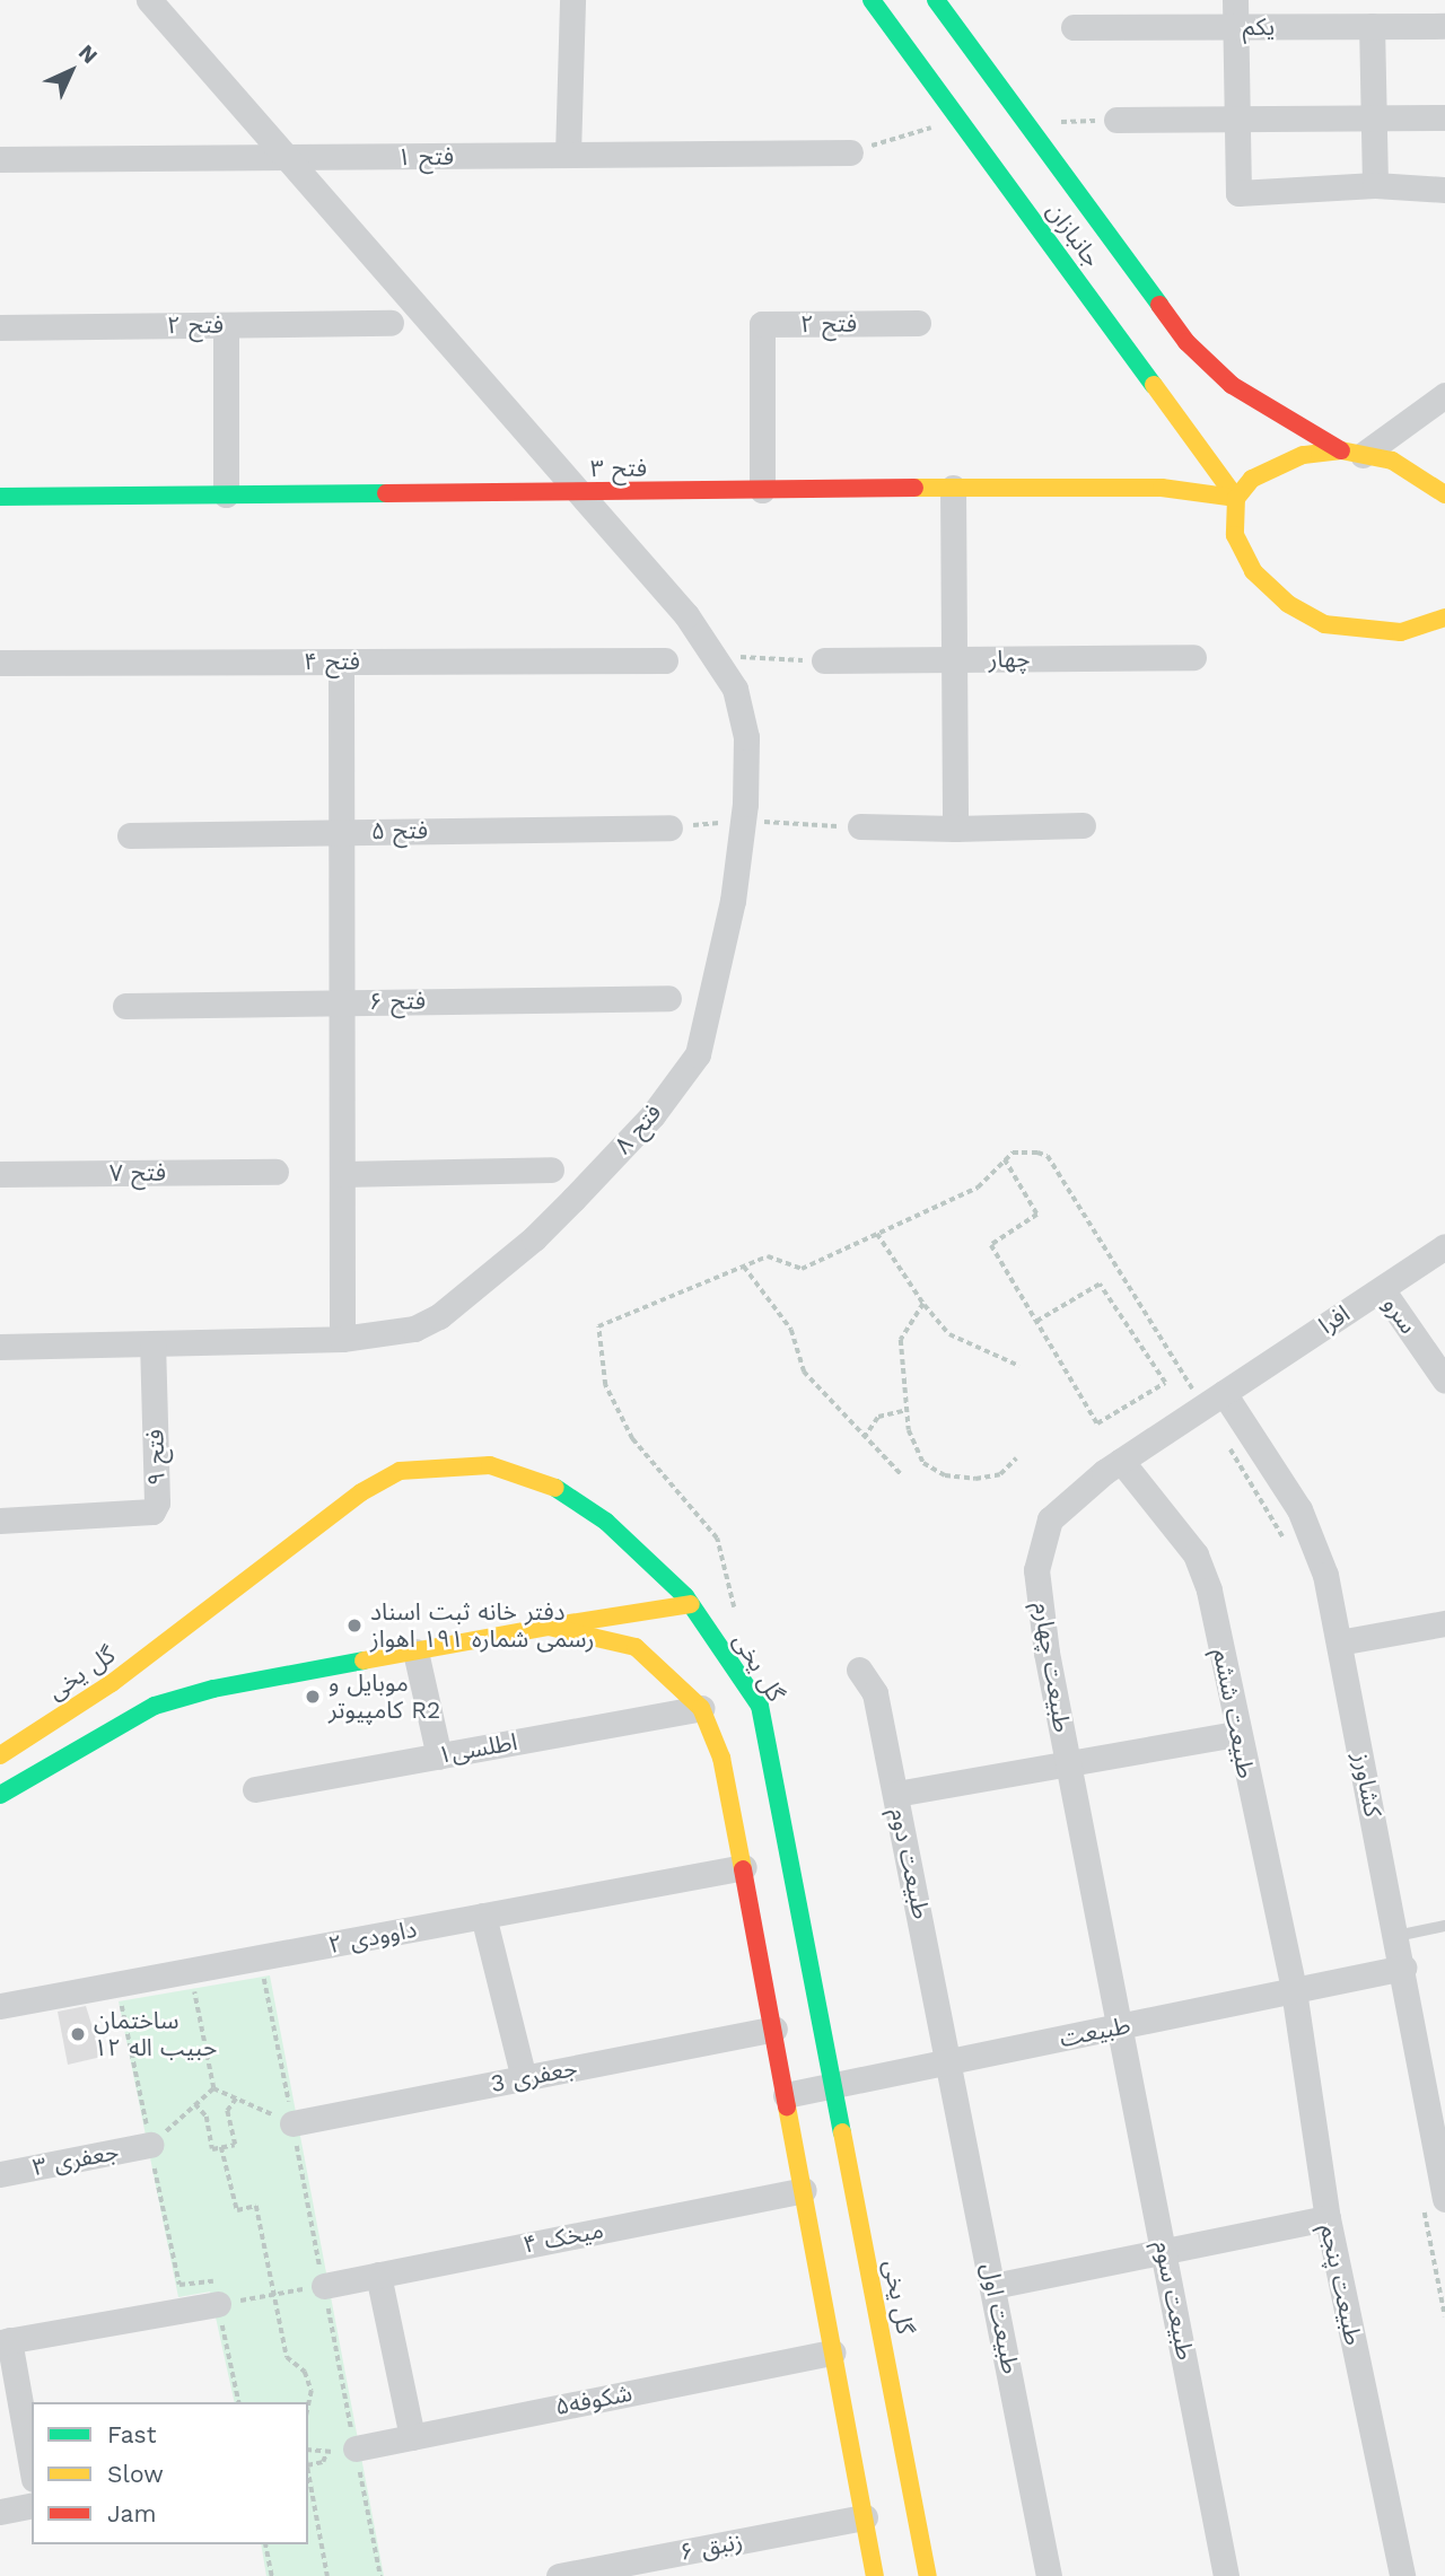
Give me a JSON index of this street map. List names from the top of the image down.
{
  "streets": {
    "street": [
      "یکم",
      "فتح ۱",
      "جانبازان",
      "فتح ۲",
      "فتح ۳",
      "چهار",
      "فتح ۴",
      "فتح ۵",
      "فتح ۶",
      "فتح ۸",
      "فتح ۷",
      "سرو",
      "افرا",
      "فتح ۹",
      "گل یخی",
      "طبیعت چهارم",
      "طبیعت ششم",
      "اطلسی۱",
      "کشاورز",
      "طبیعت دوم",
      "داوودی ۲",
      "طبیعت",
      "3 جعفری",
      "جعفری ۳",
      "میخک ۴",
      "طبیعت پنجم",
      "طبیعت سوم",
      "طبیعت اول",
      "شکوفه۵",
      "زنبق ۶"
    ]
  },
  "crossings": [
    ["فتح ۱", "فتح ۸"],
    ["جانبازان", "فتح ۳"],
    ["فتح ۲", "فتح ۳"],
    ["فتح ۳", "فتح ۸"],
    ["فتح ۸", "فتح ۹"],
    ["سرو", "افرا"],
    ["افرا", "طبیعت چهارم"],
    ["افرا", "کشاورز"],
    ["گل یخی", "طبیعت"],
    ["طبیعت چهارم", "طبیعت ششم"],
    ["طبیعت چهارم", "کشاورز"],
    ["طبیعت چهارم", "طبیعت"],
    ["طبیعت چهارم", "طبیعت سوم"],
    ["طبیعت ششم", "طبیعت"],
    ["طبیعت ششم", "طبیعت پنجم"],
    ["کشاورز", "طبیعت"],
    ["طبیعت دوم", "طبیعت"],
    ["طبیعت دوم", "طبیعت اول"],
    ["طبیعت", "طبیعت پنجم"],
    ["طبیعت", "طبیعت سوم"],
    ["طبیعت", "طبیعت اول"]
  ],
  "places": ["دفتر خانه ثبت اسناد رسمی شماره ۱۹۱ اهواز", "موبایل و کامپیوتر R2", "ساختمان حبیب اله ۱۲"],
  "legend": ["Fast", "Slow", "Jam"],
  "north": "top right"
}
